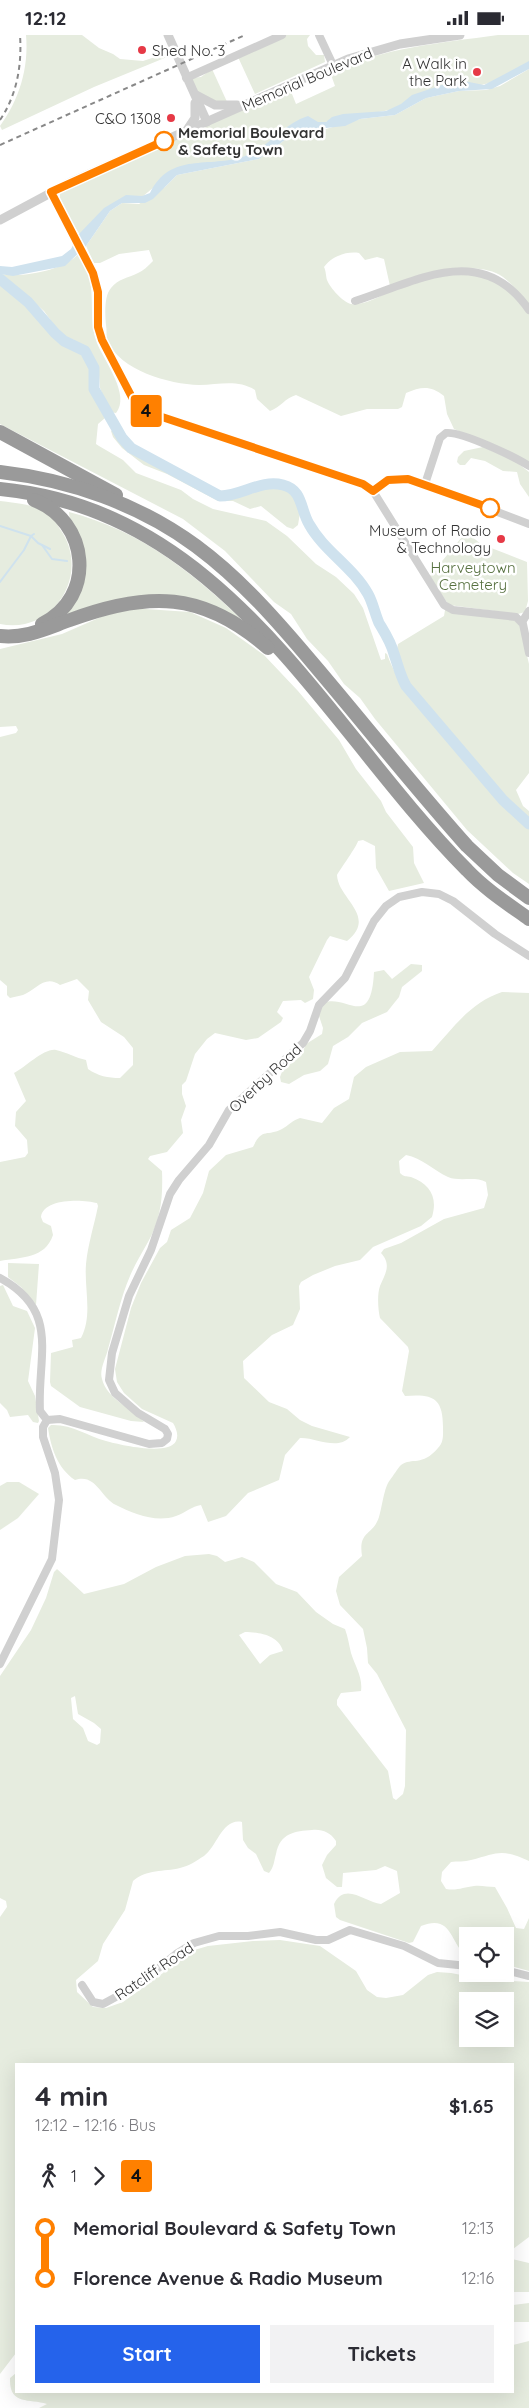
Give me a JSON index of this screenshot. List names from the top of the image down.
{
  "streets": {
    "street": ["Memorial Boulevard", "Overby Road", "Ratcliff Road"]
  },
  "parks": ["Harveytown Cemetery"],
  "places": [
    "Shed No. 3",
    "A Walk in the Park",
    "C&O 1308",
    "Memorial Boulevard & Safety Town",
    "Museum of Radio & Technology"
  ],
  "lines": ["bus line 4"],
  "page": {
    "status": "12:12",
    "on_map": "4",
    "heading": ["4 min", "12:12 – 12:16 · Bus", "$1.65"],
    "legs": ["1", "4"],
    "list": [
      {
        "name": "Memorial Boulevard & Safety Town",
        "value": "12:13"
      },
      {
        "name": "Florence Avenue & Radio Museum",
        "value": "12:16"
      }
    ],
    "buttons": ["Start", "Tickets"]
  }
}
